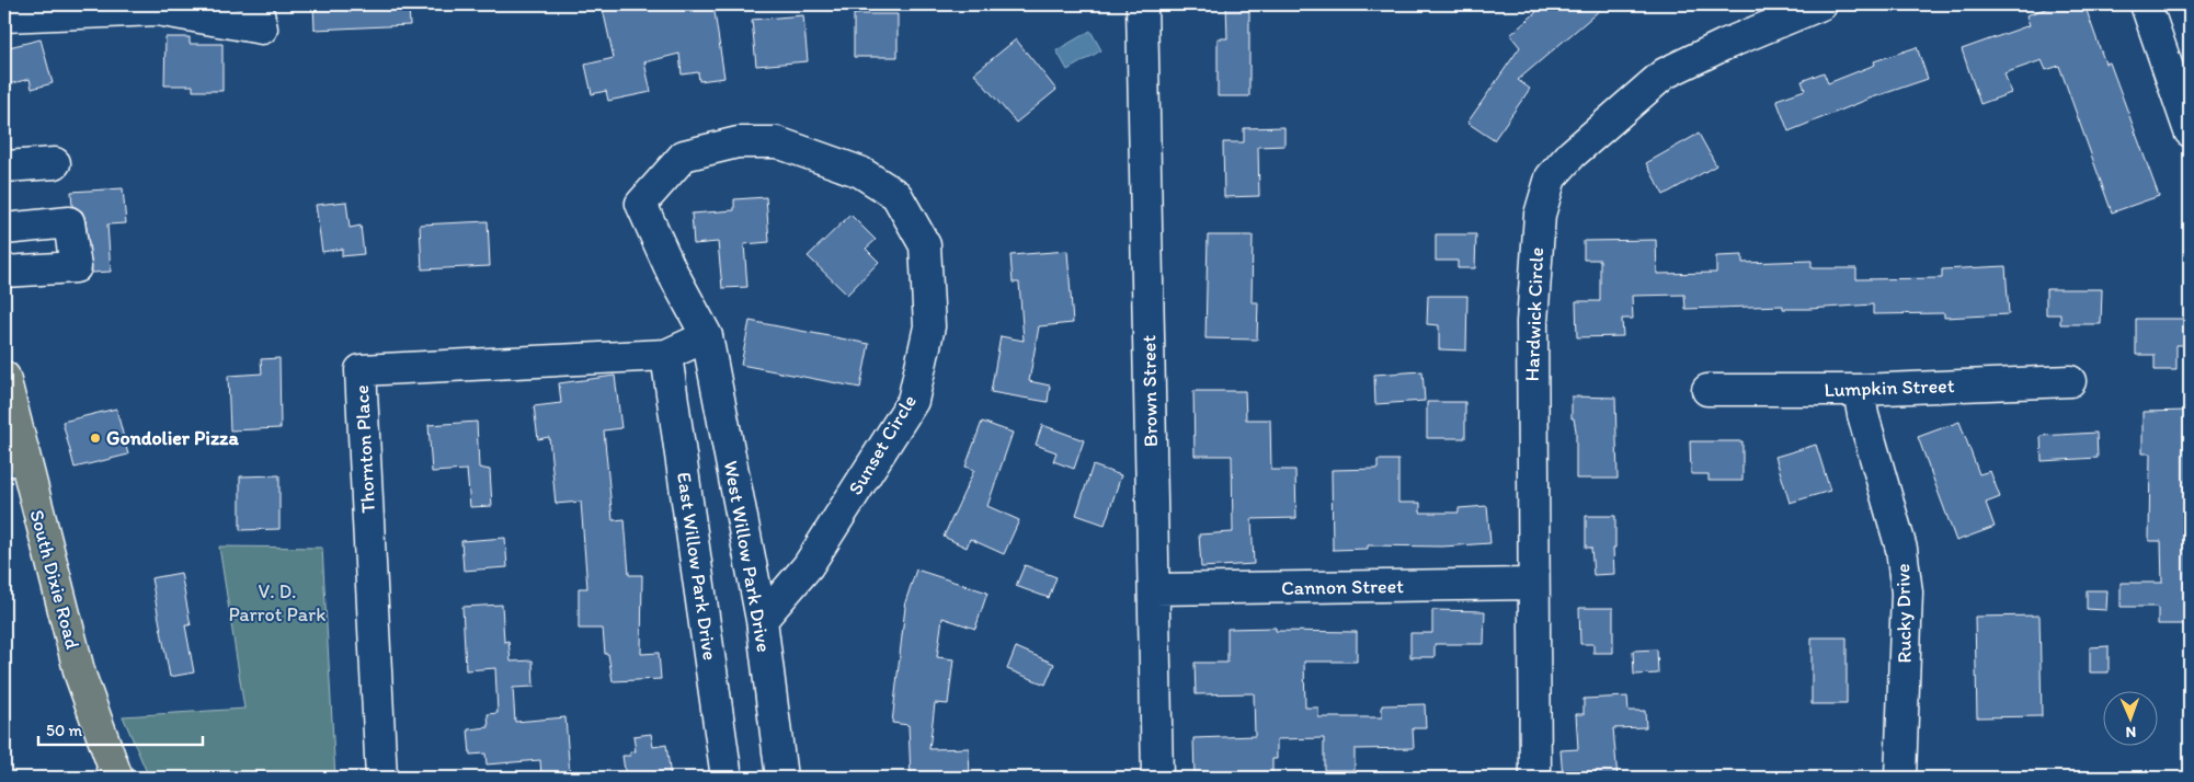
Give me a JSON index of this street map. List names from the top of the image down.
{
  "streets": {
    "main road": ["South Dixie Road"],
    "street": [
      "Hardwick Circle",
      "Lumpkin Street",
      "Brown Street",
      "Sunset Circle",
      "Thornton Place",
      "West Willow Park Drive",
      "East Willow Park Drive",
      "Cannon Street",
      "Rucky Drive"
    ]
  },
  "crossings": [
    ["Hardwick Circle", "Cannon Street"],
    ["Lumpkin Street", "Rucky Drive"],
    ["Brown Street", "Cannon Street"],
    ["Sunset Circle", "Thornton Place"],
    ["Sunset Circle", "West Willow Park Drive"],
    ["Thornton Place", "West Willow Park Drive"],
    ["Thornton Place", "East Willow Park Drive"]
  ],
  "parks": ["V. D. Parrot Park"],
  "places": ["Gondolier Pizza"],
  "scale_bar": "50 m",
  "north": "bottom"
}
